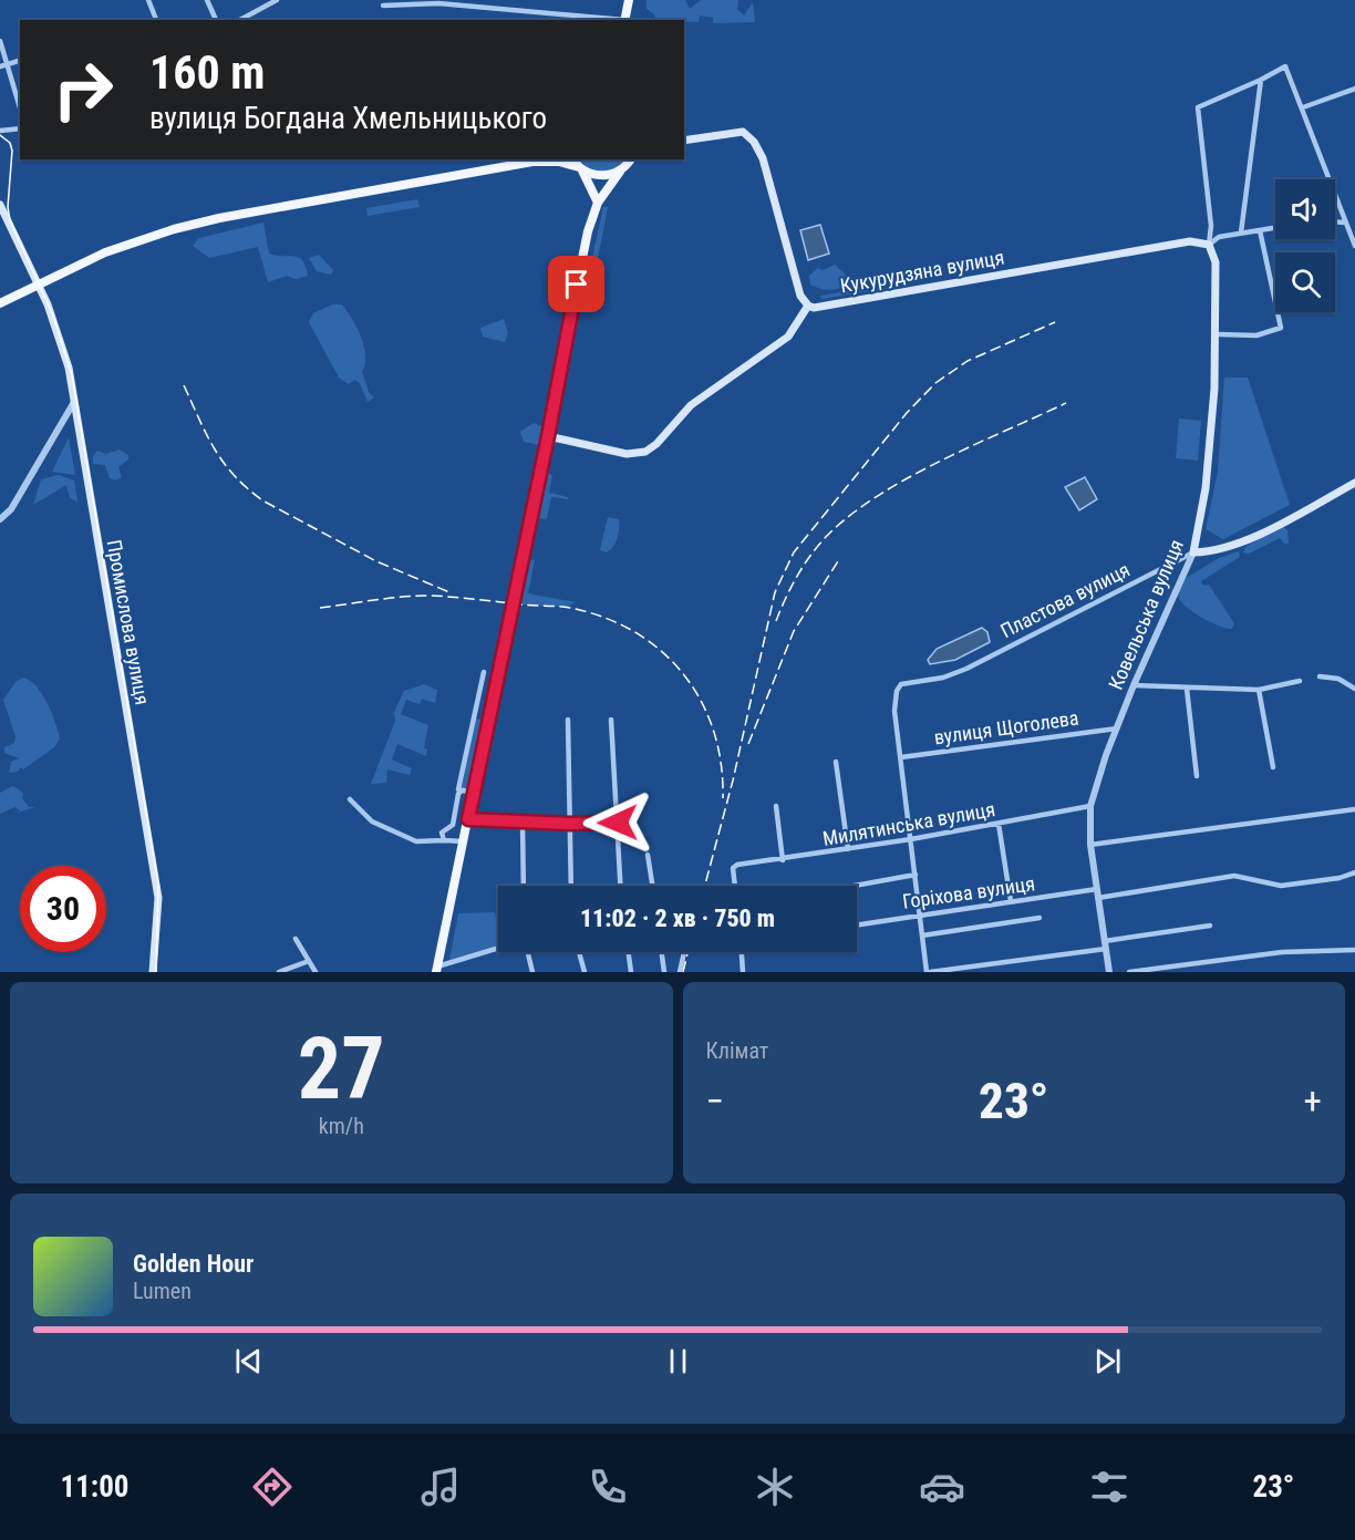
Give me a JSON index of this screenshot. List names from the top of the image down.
{
  "streets": {
    "main road": [
      "Кукурудзяна вулиця",
      "Пластова вулиця",
      "Ковельська вулиця",
      "Промислова вулиця"
    ],
    "street": ["вулиця Щоголева", "Милятинська вулиця", "Горіхова вулиця"]
  },
  "crossings": [
    ["Кукурудзяна вулиця", "Ковельська вулиця"],
    ["Пластова вулиця", "Ковельська вулиця"],
    ["Пластова вулиця", "вулиця Щоголева"],
    ["Ковельська вулиця", "вулиця Щоголева"],
    ["Ковельська вулиця", "Милятинська вулиця"],
    ["Ковельська вулиця", "Горіхова вулиця"]
  ],
  "page": {
    "turn": ["160 m", "вулиця Богдана Хмельницького"],
    "limit": "30",
    "trip": "11:02 · 2 хв · 750 m",
    "tile": [
      ["27", "km/h"],
      "Клімат"
    ],
    "heat": ["−", "23°", "+"],
    "song": ["Golden Hour", "Lumen"],
    "tabs": ["11:00", "23°"]
  }
}
